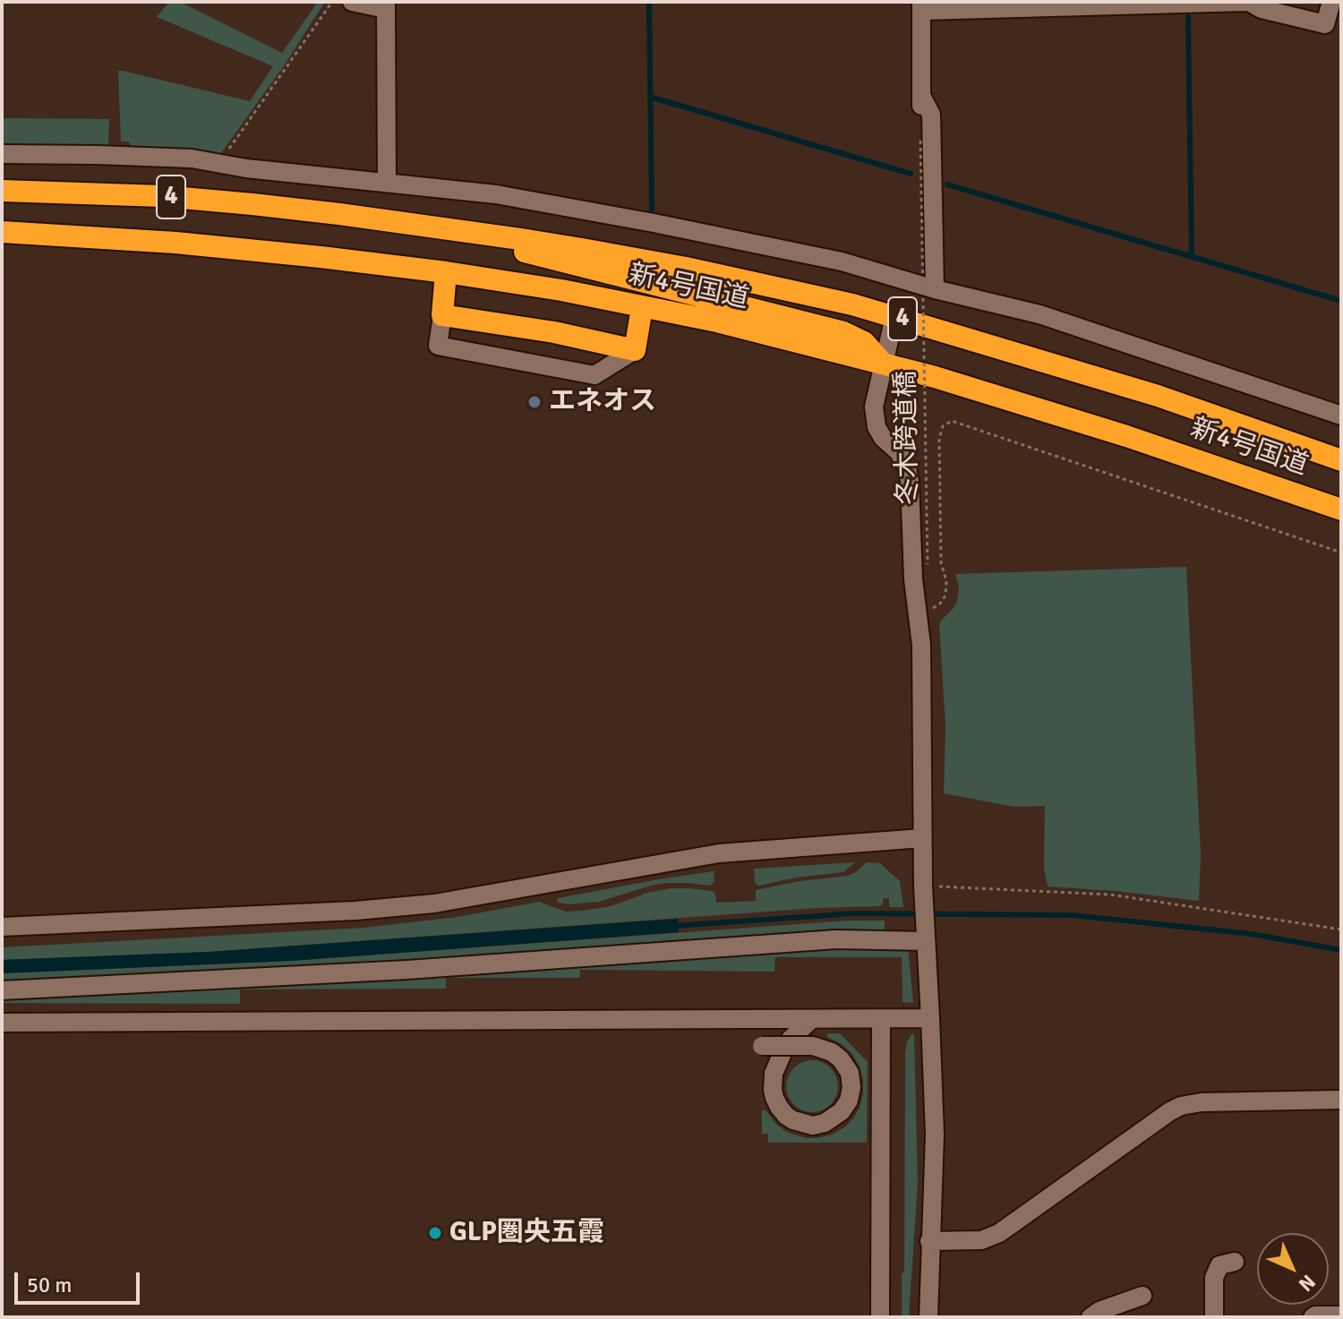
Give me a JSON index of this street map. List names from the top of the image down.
{
  "streets": {
    "highway": ["4", "新4号国道"],
    "path": ["冬木跨道橋"]
  },
  "places": ["エネオス", "GLP圏央五霞"],
  "scale_bar": "50 m",
  "north": "bottom right"
}
